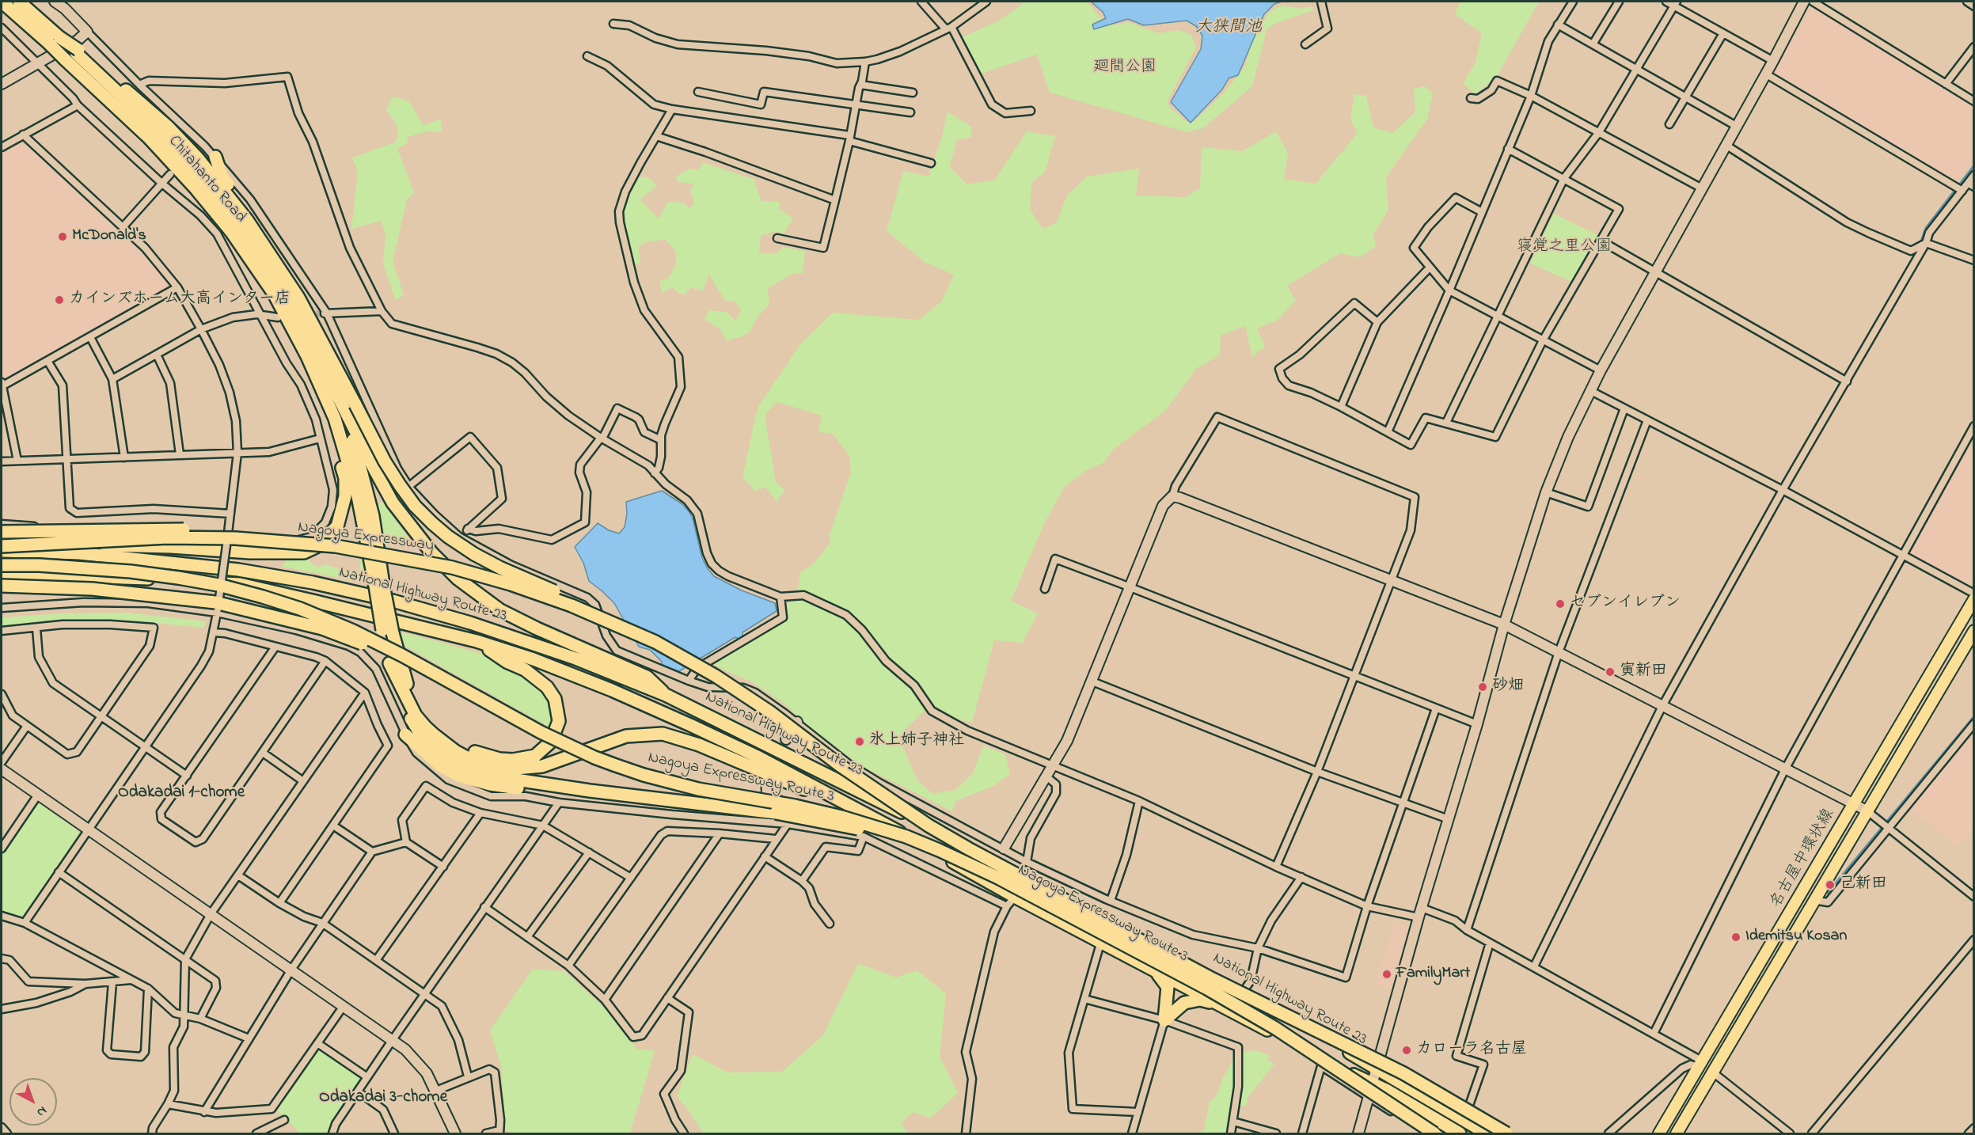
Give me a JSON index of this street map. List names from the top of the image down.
{
  "streets": {
    "highway": [
      "Chitahanto Road",
      "Nagoya Expressway",
      "National Highway Route 23",
      "Nagoya Expressway Route 3"
    ],
    "main road": ["名古屋中環状線"]
  },
  "crossings": [
    ["Nagoya Expressway", "Nagoya Expressway Route 3"]
  ],
  "districts": ["Odakadai 1-chome", "Odakadai 3-chome"],
  "water": ["大狭間池"],
  "parks": ["廻間公園", "寝覚之里公園"],
  "places": [
    "McDonald's",
    "カインズホーム大高インター店",
    "セブンイレブン",
    "寅新田",
    "砂畑",
    "氷上姉子神社",
    "己新田",
    "Idemitsu Kosan",
    "FamilyMart",
    "カローラ名古屋"
  ],
  "north": "bottom right"
}
